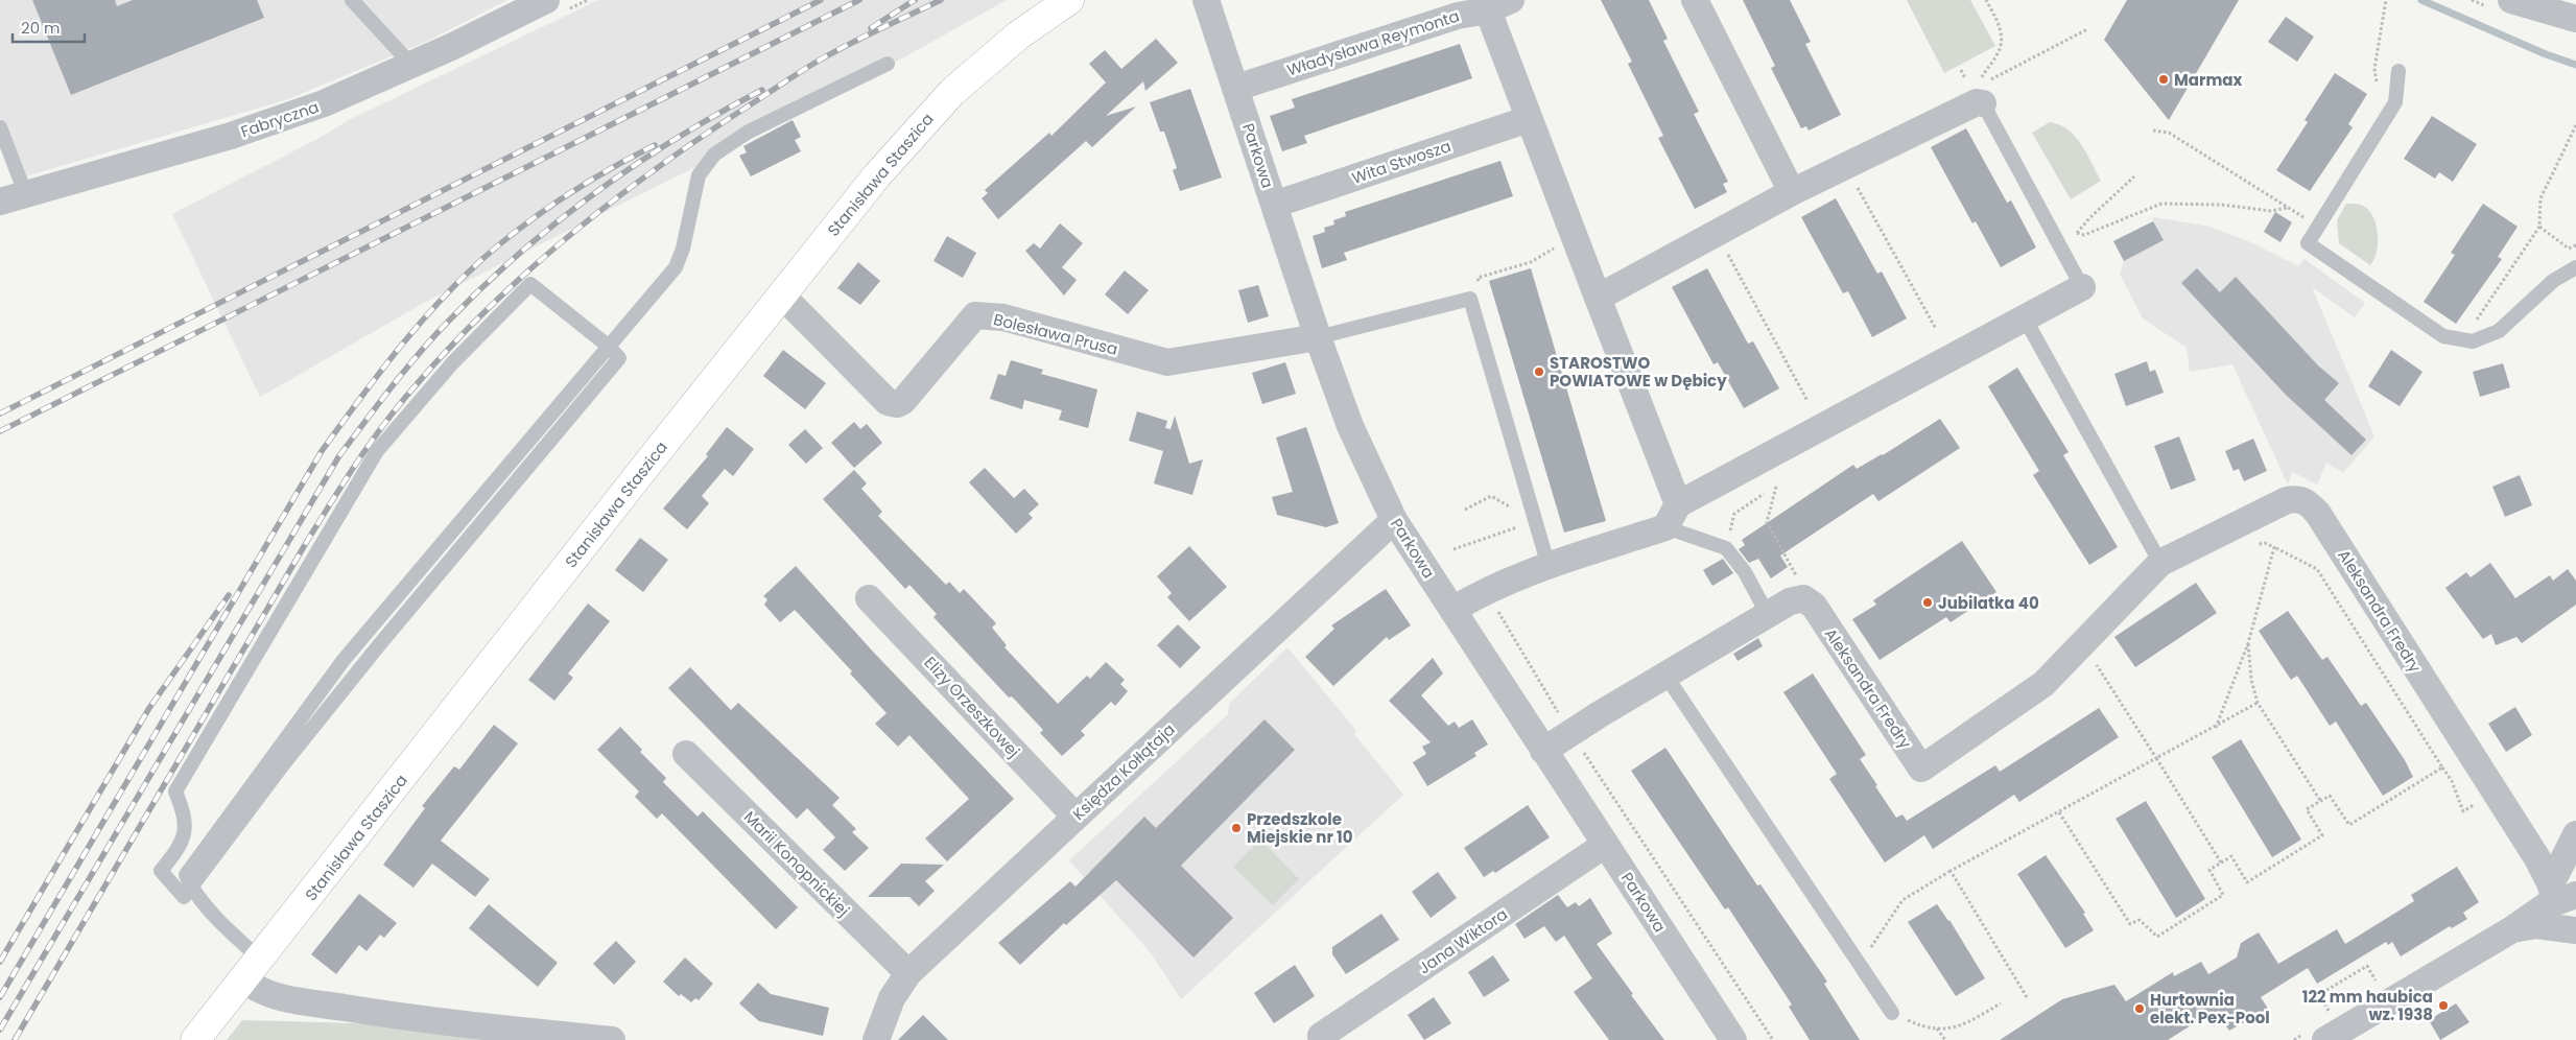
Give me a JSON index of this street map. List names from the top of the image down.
{
  "streets": {
    "street": [
      "Władysława Reymonta",
      "Fabryczna",
      "Parkowa",
      "Wita Stwosza",
      "Stanisława Staszica",
      "Bolesława Prusa",
      "Aleksandra Fredry",
      "Elizy Orzeszkowej",
      "Księdza Kołłątaja",
      "Marii Konopnickiej",
      "Jana Wiktora"
    ]
  },
  "crossings": [
    ["Władysława Reymonta", "Parkowa"],
    ["Parkowa", "Wita Stwosza"],
    ["Parkowa", "Bolesława Prusa"],
    ["Parkowa", "Księdza Kołłątaja"],
    ["Parkowa", "Jana Wiktora"],
    ["Stanisława Staszica", "Bolesława Prusa"],
    ["Elizy Orzeszkowej", "Księdza Kołłątaja"],
    ["Księdza Kołłątaja", "Marii Konopnickiej"]
  ],
  "places": [
    "Marmax",
    "STAROSTWO POWIATOWE w Dębicy",
    "Jubilatka 40",
    "Przedszkole Miejskie nr 10",
    "122 mm haubica wz. 1938",
    "Hurtownia elekt. Pex-Pool"
  ],
  "scale_bar": "20 m"
}
